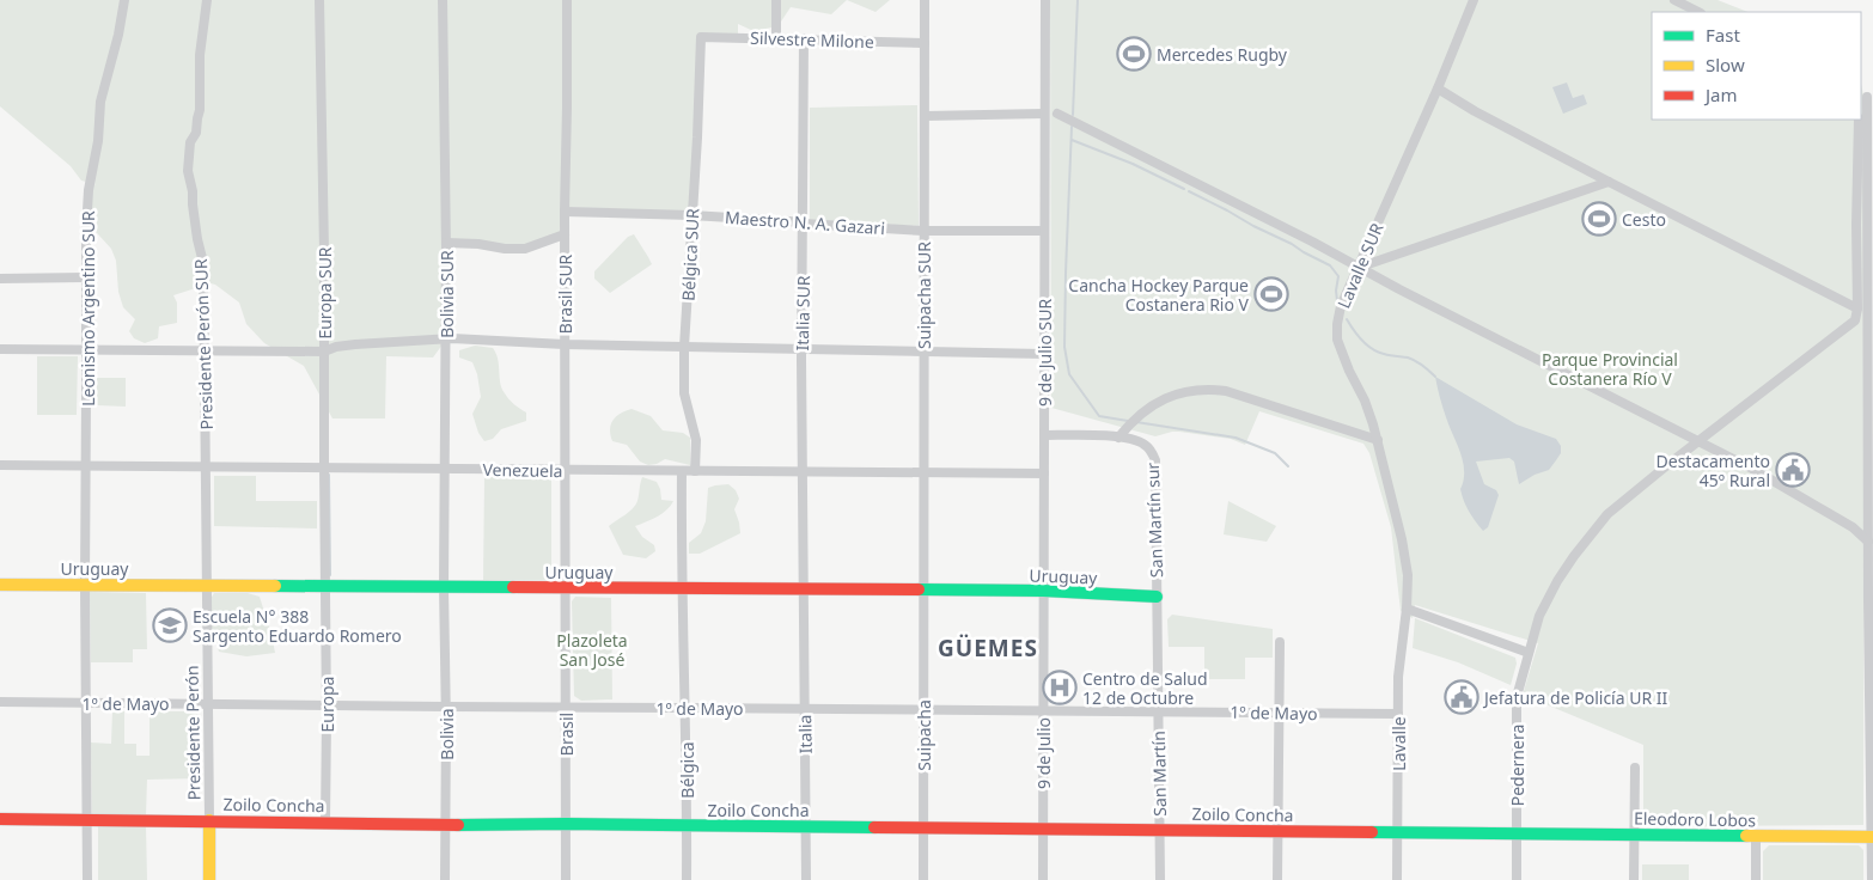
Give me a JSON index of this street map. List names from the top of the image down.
{
  "streets": {
    "street": [
      "Silvestre Milone",
      "Maestro N. A. Gazari",
      "Bélgica SUR",
      "Lavalle SUR",
      "Europa SUR",
      "Bolivia SUR",
      "Brasil SUR",
      "Suipacha SUR",
      "Leonismo Argentino SUR",
      "Italia SUR",
      "Presidente Perón SUR",
      "9 de Julio SUR",
      "Venezuela",
      "San Martín sur",
      "Uruguay",
      "1º de Mayo",
      "Europa",
      "Presidente Perón",
      "Bolivia",
      "Brasil",
      "Italia",
      "Suipacha",
      "Lavalle",
      "9 de Julio",
      "Pedernera",
      "Bélgica",
      "San Martín",
      "Zoilo Concha",
      "Eleodoro Lobos"
    ]
  },
  "crossings": [
    ["Silvestre Milone", "Bélgica SUR"],
    ["Silvestre Milone", "Suipacha SUR"],
    ["Silvestre Milone", "Italia SUR"],
    ["Maestro N. A. Gazari", "Bélgica SUR"],
    ["Maestro N. A. Gazari", "Brasil SUR"],
    ["Maestro N. A. Gazari", "Suipacha SUR"],
    ["Maestro N. A. Gazari", "Italia SUR"],
    ["Maestro N. A. Gazari", "9 de Julio SUR"],
    ["Bélgica SUR", "Venezuela"],
    ["Lavalle SUR", "Lavalle"],
    ["Europa SUR", "Venezuela"],
    ["Europa SUR", "Uruguay"],
    ["Europa SUR", "Europa"],
    ["Bolivia SUR", "Venezuela"],
    ["Bolivia SUR", "Uruguay"],
    ["Bolivia SUR", "Bolivia"],
    ["Brasil SUR", "Venezuela"],
    ["Brasil SUR", "Uruguay"],
    ["Brasil SUR", "Brasil"],
    ["Suipacha SUR", "Venezuela"],
    ["Suipacha SUR", "Uruguay"],
    ["Suipacha SUR", "Suipacha"],
    ["Leonismo Argentino SUR", "Venezuela"],
    ["Leonismo Argentino SUR", "Uruguay"],
    ["Leonismo Argentino SUR", "1º de Mayo"],
    ["Leonismo Argentino SUR", "Zoilo Concha"],
    ["Italia SUR", "Venezuela"],
    ["Italia SUR", "Uruguay"],
    ["Italia SUR", "Italia"],
    ["Presidente Perón SUR", "Venezuela"],
    ["Presidente Perón SUR", "Uruguay"],
    ["Presidente Perón SUR", "Presidente Perón"],
    ["9 de Julio SUR", "Venezuela"],
    ["9 de Julio SUR", "Uruguay"],
    ["9 de Julio SUR", "9 de Julio"],
    ["San Martín sur", "Uruguay"],
    ["San Martín sur", "San Martín"],
    ["Uruguay", "Europa"],
    ["Uruguay", "Presidente Perón"],
    ["Uruguay", "Bolivia"],
    ["Uruguay", "Brasil"],
    ["Uruguay", "Italia"],
    ["Uruguay", "Suipacha"],
    ["Uruguay", "9 de Julio"],
    ["Uruguay", "Bélgica"],
    ["Uruguay", "San Martín"],
    ["1º de Mayo", "Europa"],
    ["1º de Mayo", "Presidente Perón"],
    ["1º de Mayo", "Bolivia"],
    ["1º de Mayo", "Brasil"],
    ["1º de Mayo", "Italia"],
    ["1º de Mayo", "Suipacha"],
    ["1º de Mayo", "Lavalle"],
    ["1º de Mayo", "9 de Julio"],
    ["1º de Mayo", "Bélgica"],
    ["1º de Mayo", "San Martín"],
    ["Europa", "Zoilo Concha"],
    ["Presidente Perón", "Zoilo Concha"],
    ["Bolivia", "Zoilo Concha"],
    ["Brasil", "Zoilo Concha"],
    ["Italia", "Zoilo Concha"],
    ["Suipacha", "Zoilo Concha"],
    ["Lavalle", "Zoilo Concha"],
    ["9 de Julio", "Zoilo Concha"],
    ["Pedernera", "Zoilo Concha"],
    ["Pedernera", "Eleodoro Lobos"],
    ["Bélgica", "Zoilo Concha"],
    ["San Martín", "Zoilo Concha"],
    ["Zoilo Concha", "Eleodoro Lobos"]
  ],
  "districts": ["GÜEMES"],
  "parks": ["Parque Provincial Costanera Río V", "Plazoleta San José"],
  "places": {
    "sports": ["Mercedes Rugby", "Cesto", "Cancha Hockey Parque Costanera Rio V"],
    "public building": ["Destacamento 45º Rural", "Jefatura de Policía UR II"],
    "school or university": ["Escuela N° 388 Sargento Eduardo Romero"],
    "hospital": ["Centro de Salud 12 de Octubre"]
  },
  "legend": ["Fast", "Slow", "Jam"]
}
